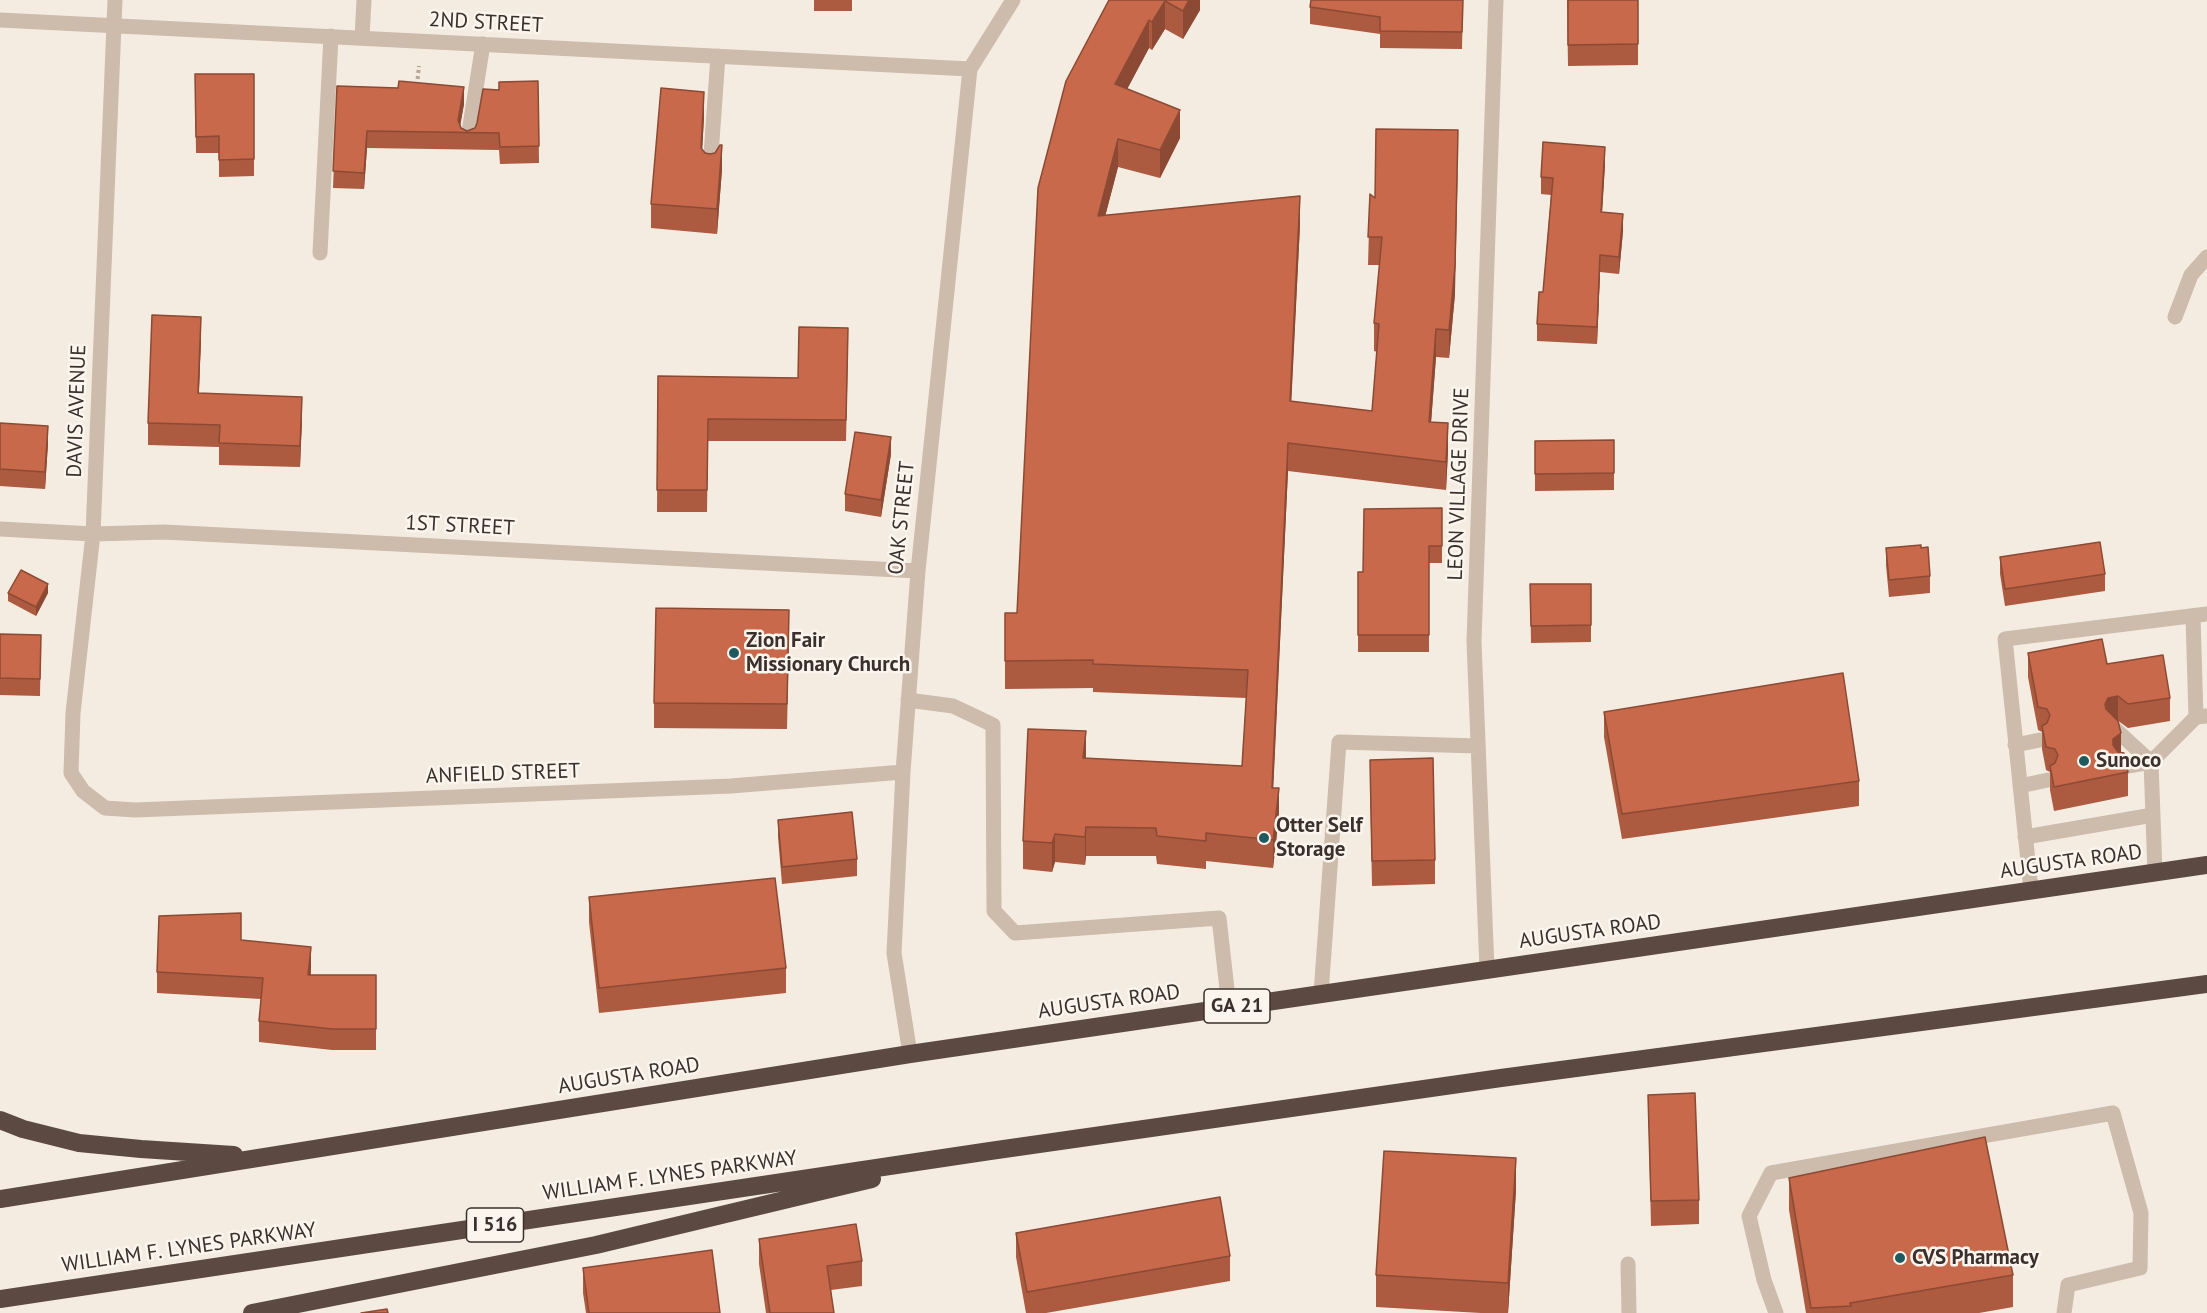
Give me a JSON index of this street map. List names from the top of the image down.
{
  "streets": {
    "highway": [
      "AUGUSTA ROAD",
      "GA 21",
      "WILLIAM F. LYNES PARKWAY",
      "I 516"
    ],
    "street": [
      "2ND STREET",
      "DAVIS AVENUE",
      "LEON VILLAGE DRIVE",
      "OAK STREET",
      "1ST STREET",
      "ANFIELD STREET"
    ]
  },
  "crossings": [
    ["2ND STREET", "DAVIS AVENUE"],
    ["2ND STREET", "OAK STREET"],
    ["DAVIS AVENUE", "1ST STREET"],
    ["DAVIS AVENUE", "ANFIELD STREET"],
    ["LEON VILLAGE DRIVE", "AUGUSTA ROAD"],
    ["OAK STREET", "1ST STREET"],
    ["OAK STREET", "ANFIELD STREET"],
    ["OAK STREET", "AUGUSTA ROAD"]
  ],
  "places": [
    "Zion Fair Missionary Church",
    "Sunoco",
    "Otter Self Storage",
    "CVS Pharmacy"
  ]
}
